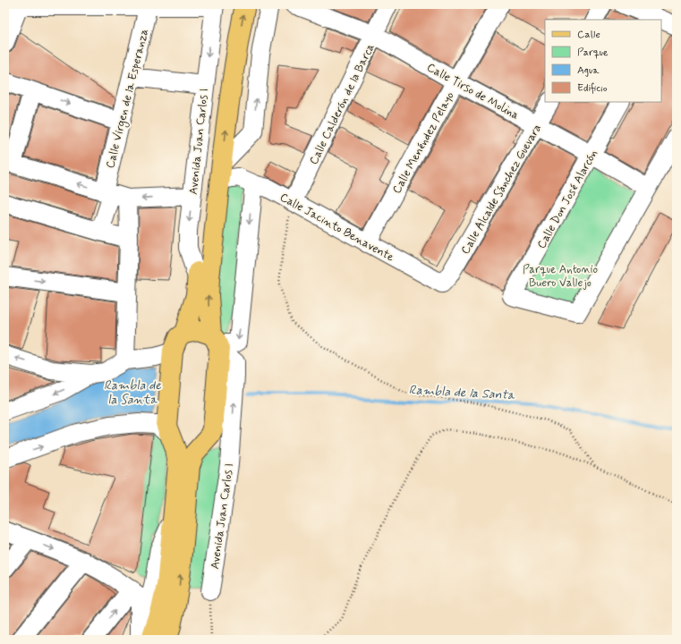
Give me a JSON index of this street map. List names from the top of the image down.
{
  "streets": {
    "street": [
      "Calle Tirso de Molina",
      "Calle Virgen de la Esperanza",
      "Calle Calderón de la Barca",
      "Avenida Juan Carlos I",
      "Calle Menéndez Pelayo",
      "Calle Alcalde Sánchez Guevara",
      "Calle Don José Alarcón",
      "Calle Jacinto Benavente"
    ]
  },
  "crossings": [
    ["Calle Tirso de Molina", "Calle Calderón de la Barca"],
    ["Calle Tirso de Molina", "Calle Menéndez Pelayo"],
    ["Calle Tirso de Molina", "Calle Alcalde Sánchez Guevara"],
    ["Calle Tirso de Molina", "Calle Don José Alarcón"],
    ["Calle Calderón de la Barca", "Calle Jacinto Benavente"],
    ["Calle Menéndez Pelayo", "Calle Jacinto Benavente"],
    ["Calle Alcalde Sánchez Guevara", "Calle Jacinto Benavente"]
  ],
  "water": ["Rambla de la Santa"],
  "parks": ["Parque Antonio Buero Vallejo"],
  "legend": [
    "Calle",
    "Parque",
    "Agua",
    "Edificio"
  ]
}
